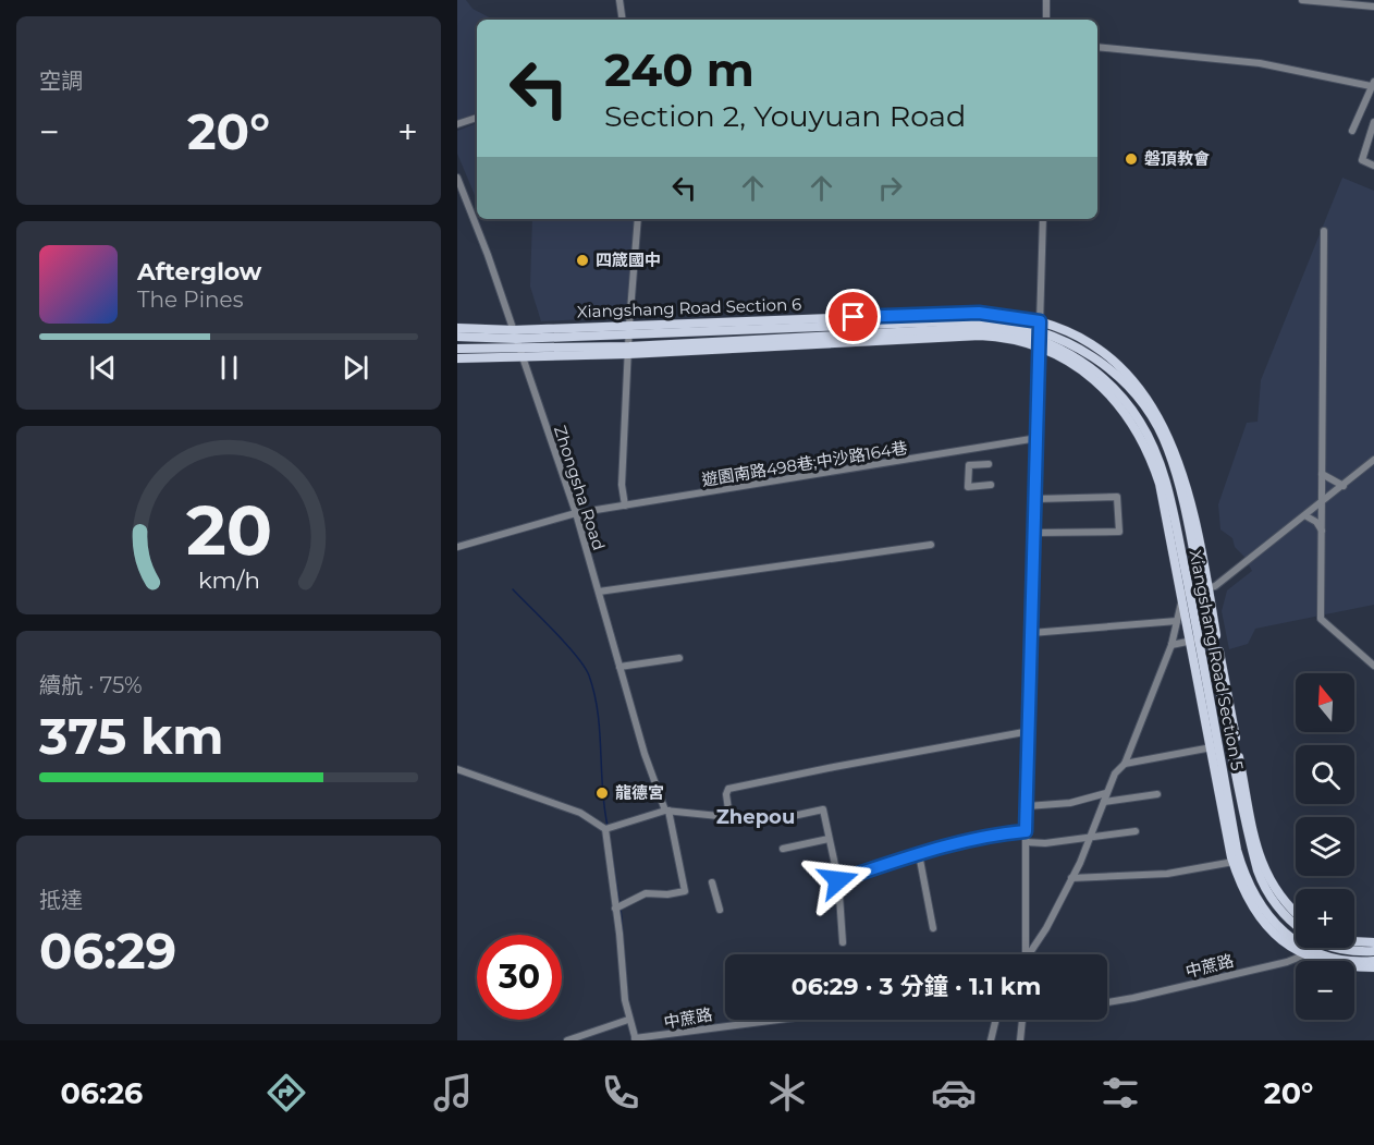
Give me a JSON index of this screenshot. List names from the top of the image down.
{
  "streets": {
    "main road": ["Xiangshang Road Section 6", "Xiangshang Road Section 5"],
    "street": ["遊園南路498巷;中沙路164巷", "Zhongsha Road", "中蔗路"]
  },
  "crossings": [
    ["Xiangshang Road Section 6", "Zhongsha Road"],
    ["Xiangshang Road Section 6", "Xiangshang Road Section 5"],
    ["遊園南路498巷;中沙路164巷", "Zhongsha Road"],
    ["Xiangshang Road Section 5", "中蔗路"]
  ],
  "districts": ["Zhepou"],
  "places": ["磐頂教會", "四箴國中", "龍德宮"],
  "north": "top",
  "page": {
    "tile": [
      "空調",
      ["續航 · 75%", "375 km"],
      ["抵達", "06:29"]
    ],
    "turn": ["240 m", "Section 2, Youyuan Road"],
    "heat": ["−", "20°", "+"],
    "song": ["Afterglow", "The Pines"],
    "map_buttons": ["+", "−"],
    "limit": "30",
    "trip": "06:29 · 3 分鐘 · 1.1 km",
    "tabs": ["06:26", "20°"],
    "gauge": ["20", "km/h"]
  }
}
